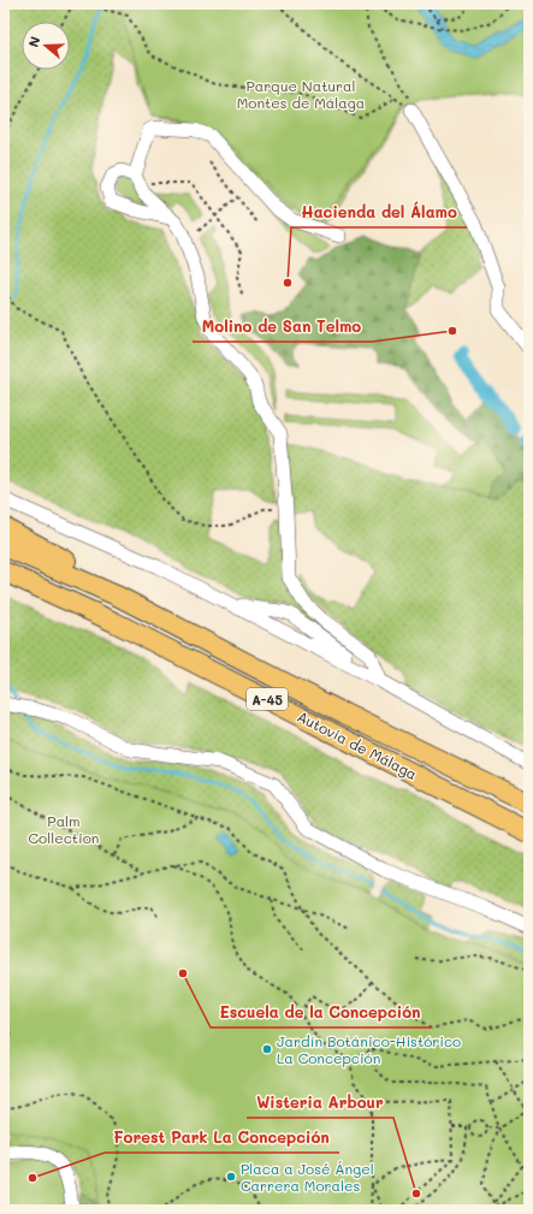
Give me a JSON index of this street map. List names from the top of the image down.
{
  "streets": {
    "highway": ["A-45", "Autovía de Málaga"]
  },
  "parks": ["Parque Natural Montes de Málaga", "Palm Collection"],
  "places": [
    "Hacienda del Álamo",
    "Molino de San Telmo",
    "Escuela de la Concepción",
    "Jardín Botánico-Histórico La Concepción",
    "Placa a José Ángel Carrera Morales",
    "Forest Park La Concepción",
    "Wisteria Arbour"
  ],
  "north": "left"
}
